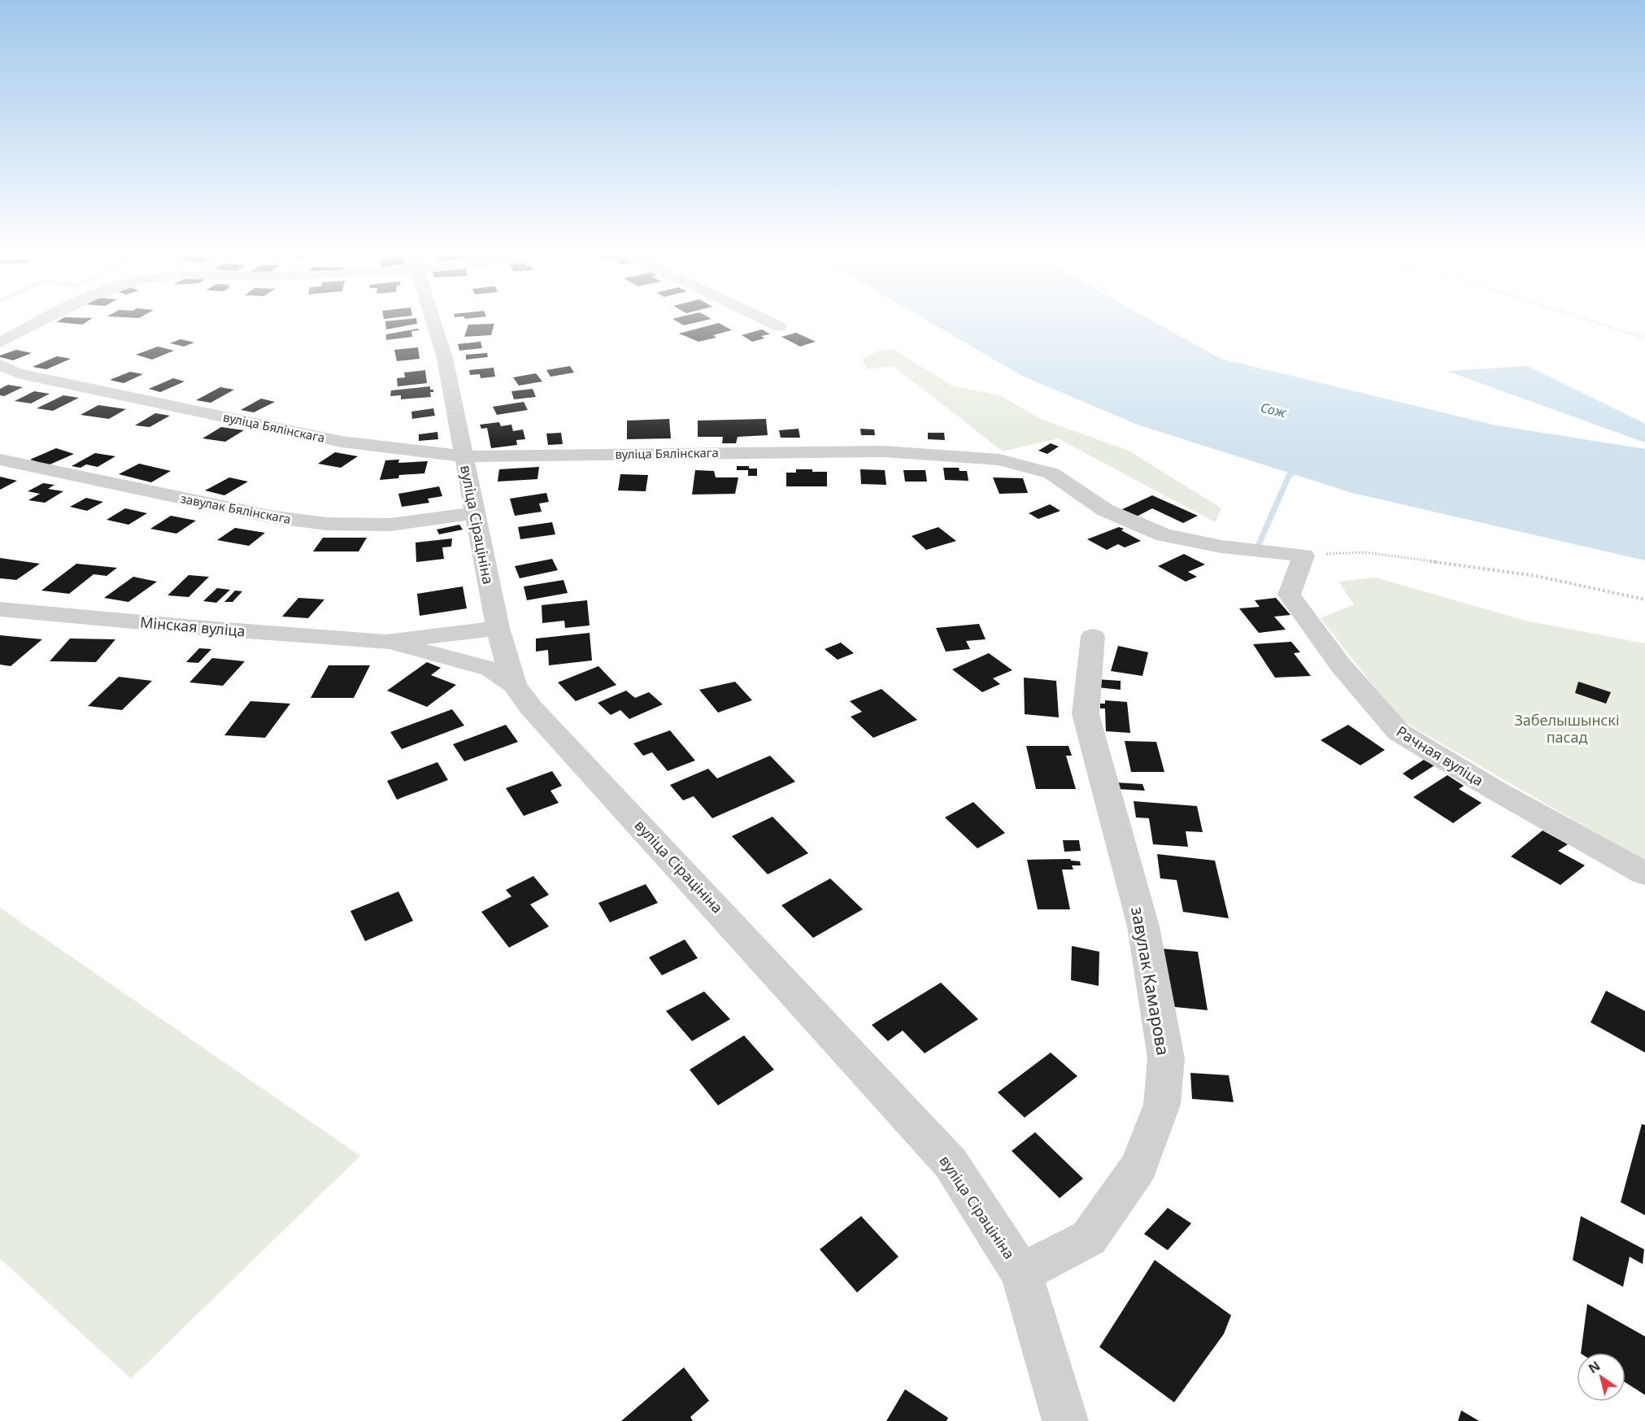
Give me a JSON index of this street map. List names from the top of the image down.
{
  "streets": {
    "street": [
      "вуліца Бялінскага",
      "завулак Бялінскага",
      "вуліца Сірацініна",
      "Мінская вуліца",
      "Рачная вуліца",
      "завулак Камарова"
    ]
  },
  "crossings": [
    ["вуліца Бялінскага", "вуліца Сірацініна"],
    ["вуліца Бялінскага", "Рачная вуліца"],
    ["завулак Бялінскага", "вуліца Сірацініна"],
    ["вуліца Сірацініна", "Мінская вуліца"],
    ["вуліца Сірацініна", "завулак Камарова"]
  ],
  "water": ["Сож"],
  "parks": ["Забелышынскі пасад"],
  "north": "top left"
}
